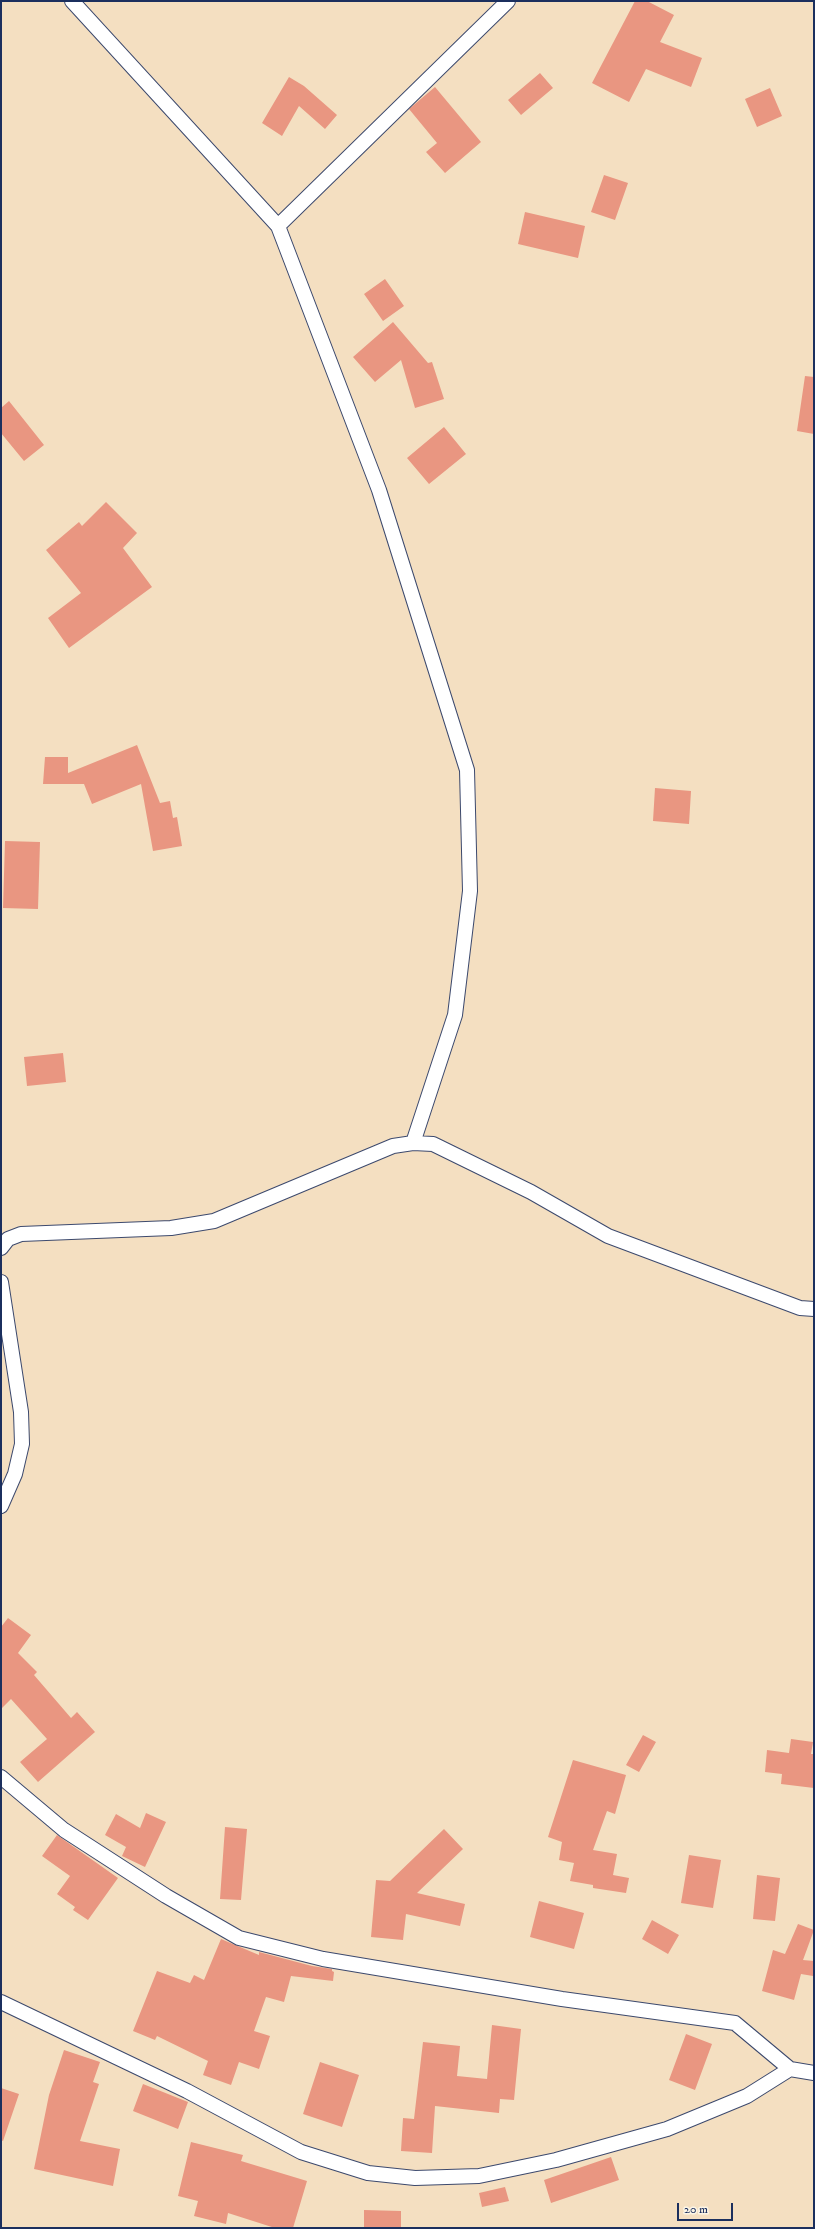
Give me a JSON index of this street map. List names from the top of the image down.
{
  "scale_bar": "20 m"
}
